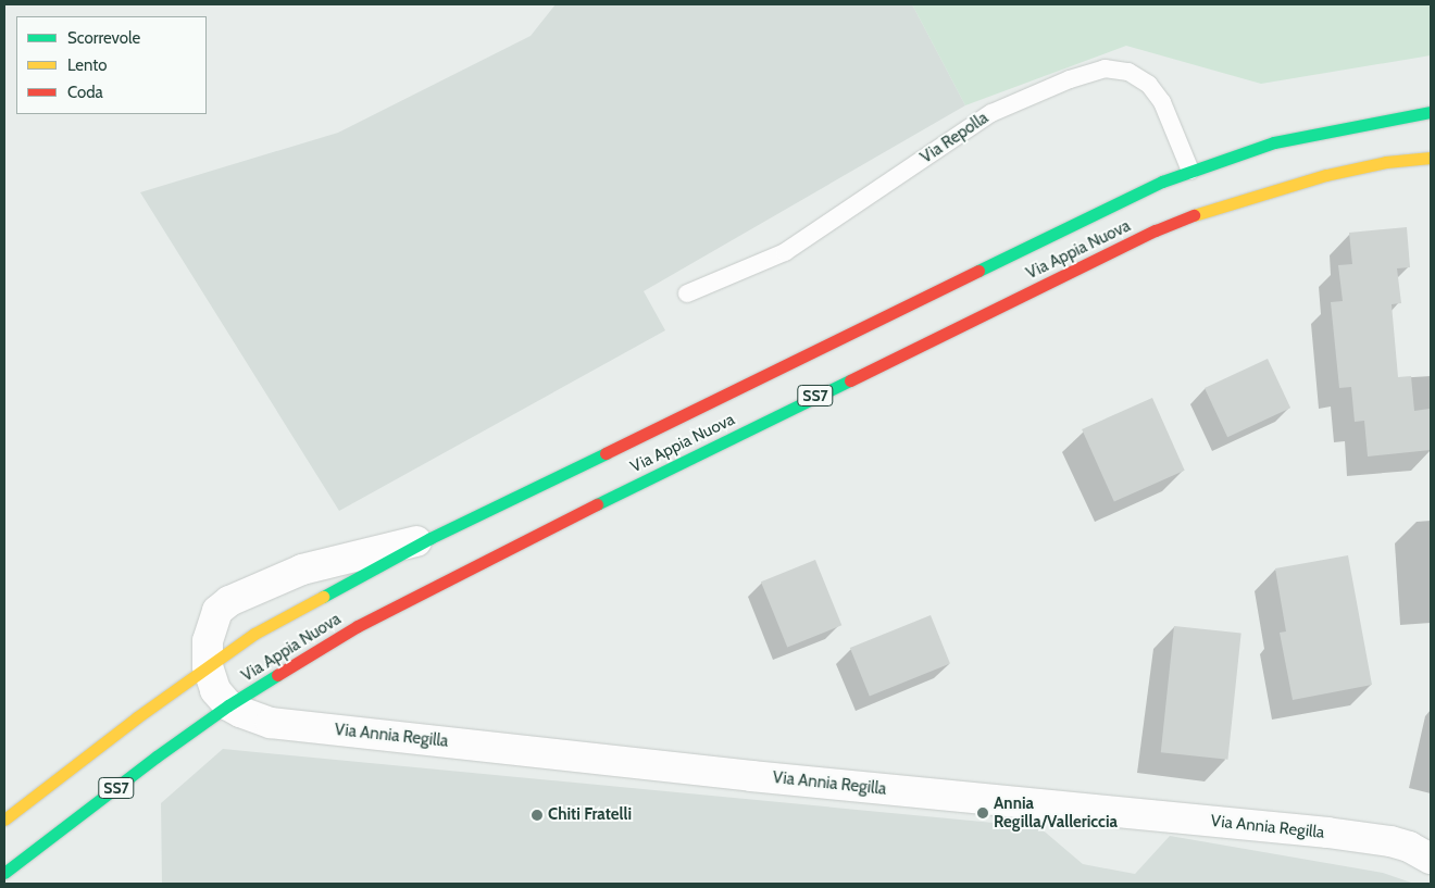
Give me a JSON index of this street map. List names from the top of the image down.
{
  "streets": {
    "main road": ["Via Appia Nuova", "SS7"],
    "street": ["Via Annia Regilla"],
    "lane": ["Via Repolla"]
  },
  "crossings": [
    ["Via Repolla", "Via Appia Nuova"],
    ["Via Appia Nuova", "Via Annia Regilla"]
  ],
  "places": ["Annia Regilla/Vallericcia", "Chiti Fratelli"],
  "legend": ["Scorrevole", "Lento", "Coda"]
}
